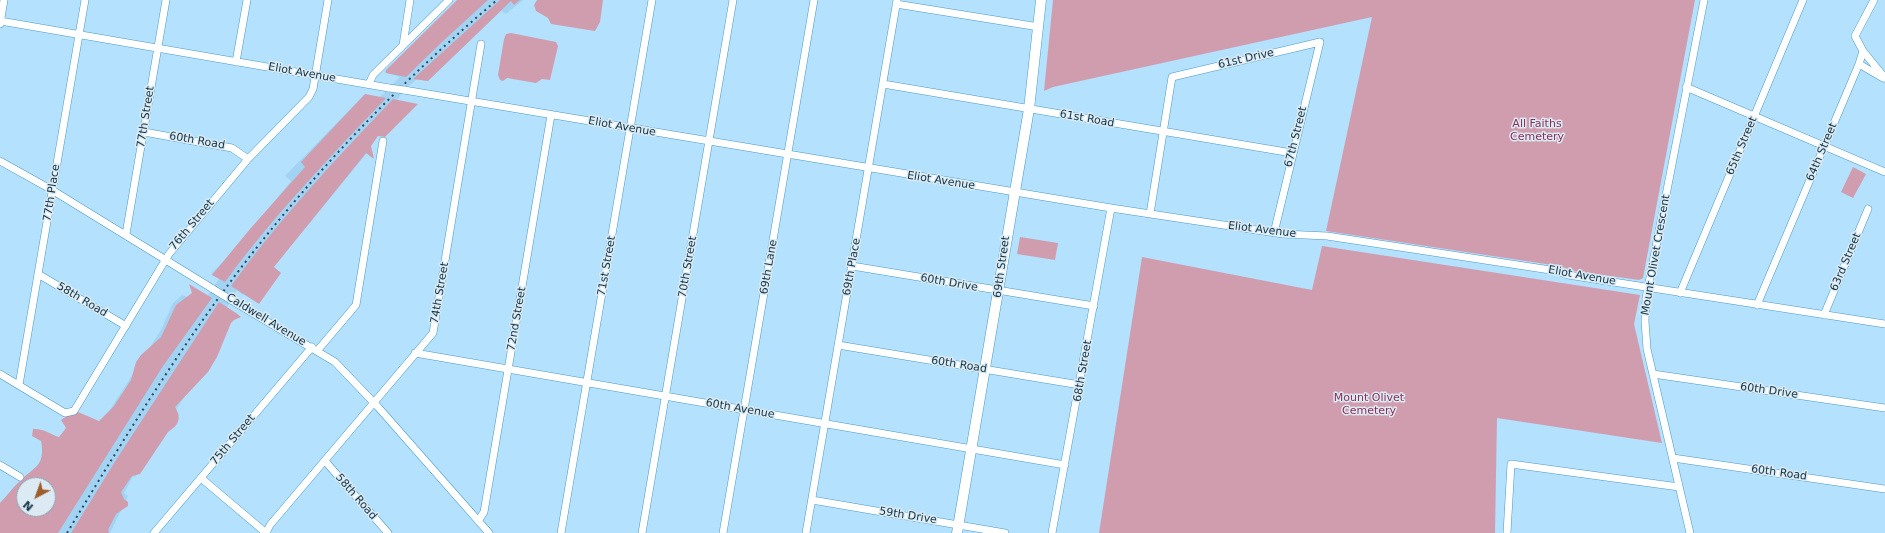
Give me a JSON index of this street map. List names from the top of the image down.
{
  "streets": {
    "main road": ["69th Street"],
    "street": [
      "61st Drive",
      "Eliot Avenue",
      "77th Street",
      "61st Road",
      "67th Street",
      "60th Road",
      "65th Street",
      "64th Street",
      "77th Place",
      "76th Street",
      "Mount Olivet Crescent",
      "63rd Street",
      "71st Street",
      "70th Street",
      "69th Lane",
      "69th Place",
      "60th Drive",
      "74th Street",
      "58th Road",
      "72nd Street",
      "Caldwell Avenue",
      "68th Street",
      "60th Avenue",
      "75th Street",
      "59th Drive"
    ]
  },
  "crossings": [
    ["61st Drive", "61st Road"],
    ["61st Drive", "67th Street"],
    ["Eliot Avenue", "77th Street"],
    ["Eliot Avenue", "67th Street"],
    ["Eliot Avenue", "65th Street"],
    ["Eliot Avenue", "64th Street"],
    ["Eliot Avenue", "77th Place"],
    ["Eliot Avenue", "76th Street"],
    ["Eliot Avenue", "Mount Olivet Crescent"],
    ["Eliot Avenue", "63rd Street"],
    ["Eliot Avenue", "71st Street"],
    ["Eliot Avenue", "70th Street"],
    ["Eliot Avenue", "69th Lane"],
    ["Eliot Avenue", "69th Place"],
    ["Eliot Avenue", "69th Street"],
    ["Eliot Avenue", "74th Street"],
    ["Eliot Avenue", "72nd Street"],
    ["Eliot Avenue", "68th Street"],
    ["77th Street", "60th Road"],
    ["77th Street", "Caldwell Avenue"],
    ["61st Road", "67th Street"],
    ["61st Road", "69th Place"],
    ["61st Road", "69th Street"],
    ["60th Road", "76th Street"],
    ["60th Road", "Mount Olivet Crescent"],
    ["60th Road", "69th Place"],
    ["60th Road", "69th Street"],
    ["60th Road", "68th Street"],
    ["77th Place", "76th Street"],
    ["77th Place", "58th Road"],
    ["77th Place", "Caldwell Avenue"],
    ["76th Street", "58th Road"],
    ["76th Street", "Caldwell Avenue"],
    ["Mount Olivet Crescent", "60th Drive"],
    ["71st Street", "60th Avenue"],
    ["70th Street", "60th Avenue"],
    ["69th Lane", "60th Avenue"],
    ["69th Place", "60th Drive"],
    ["69th Place", "60th Avenue"],
    ["69th Place", "59th Drive"],
    ["69th Street", "60th Drive"],
    ["69th Street", "60th Avenue"],
    ["69th Street", "59th Drive"],
    ["60th Drive", "68th Street"],
    ["74th Street", "58th Road"],
    ["74th Street", "Caldwell Avenue"],
    ["74th Street", "60th Avenue"],
    ["72nd Street", "Caldwell Avenue"],
    ["72nd Street", "60th Avenue"],
    ["Caldwell Avenue", "75th Street"],
    ["68th Street", "60th Avenue"]
  ],
  "parks": ["All Faiths Cemetery", "Mount Olivet Cemetery"],
  "north": "bottom left"
}
